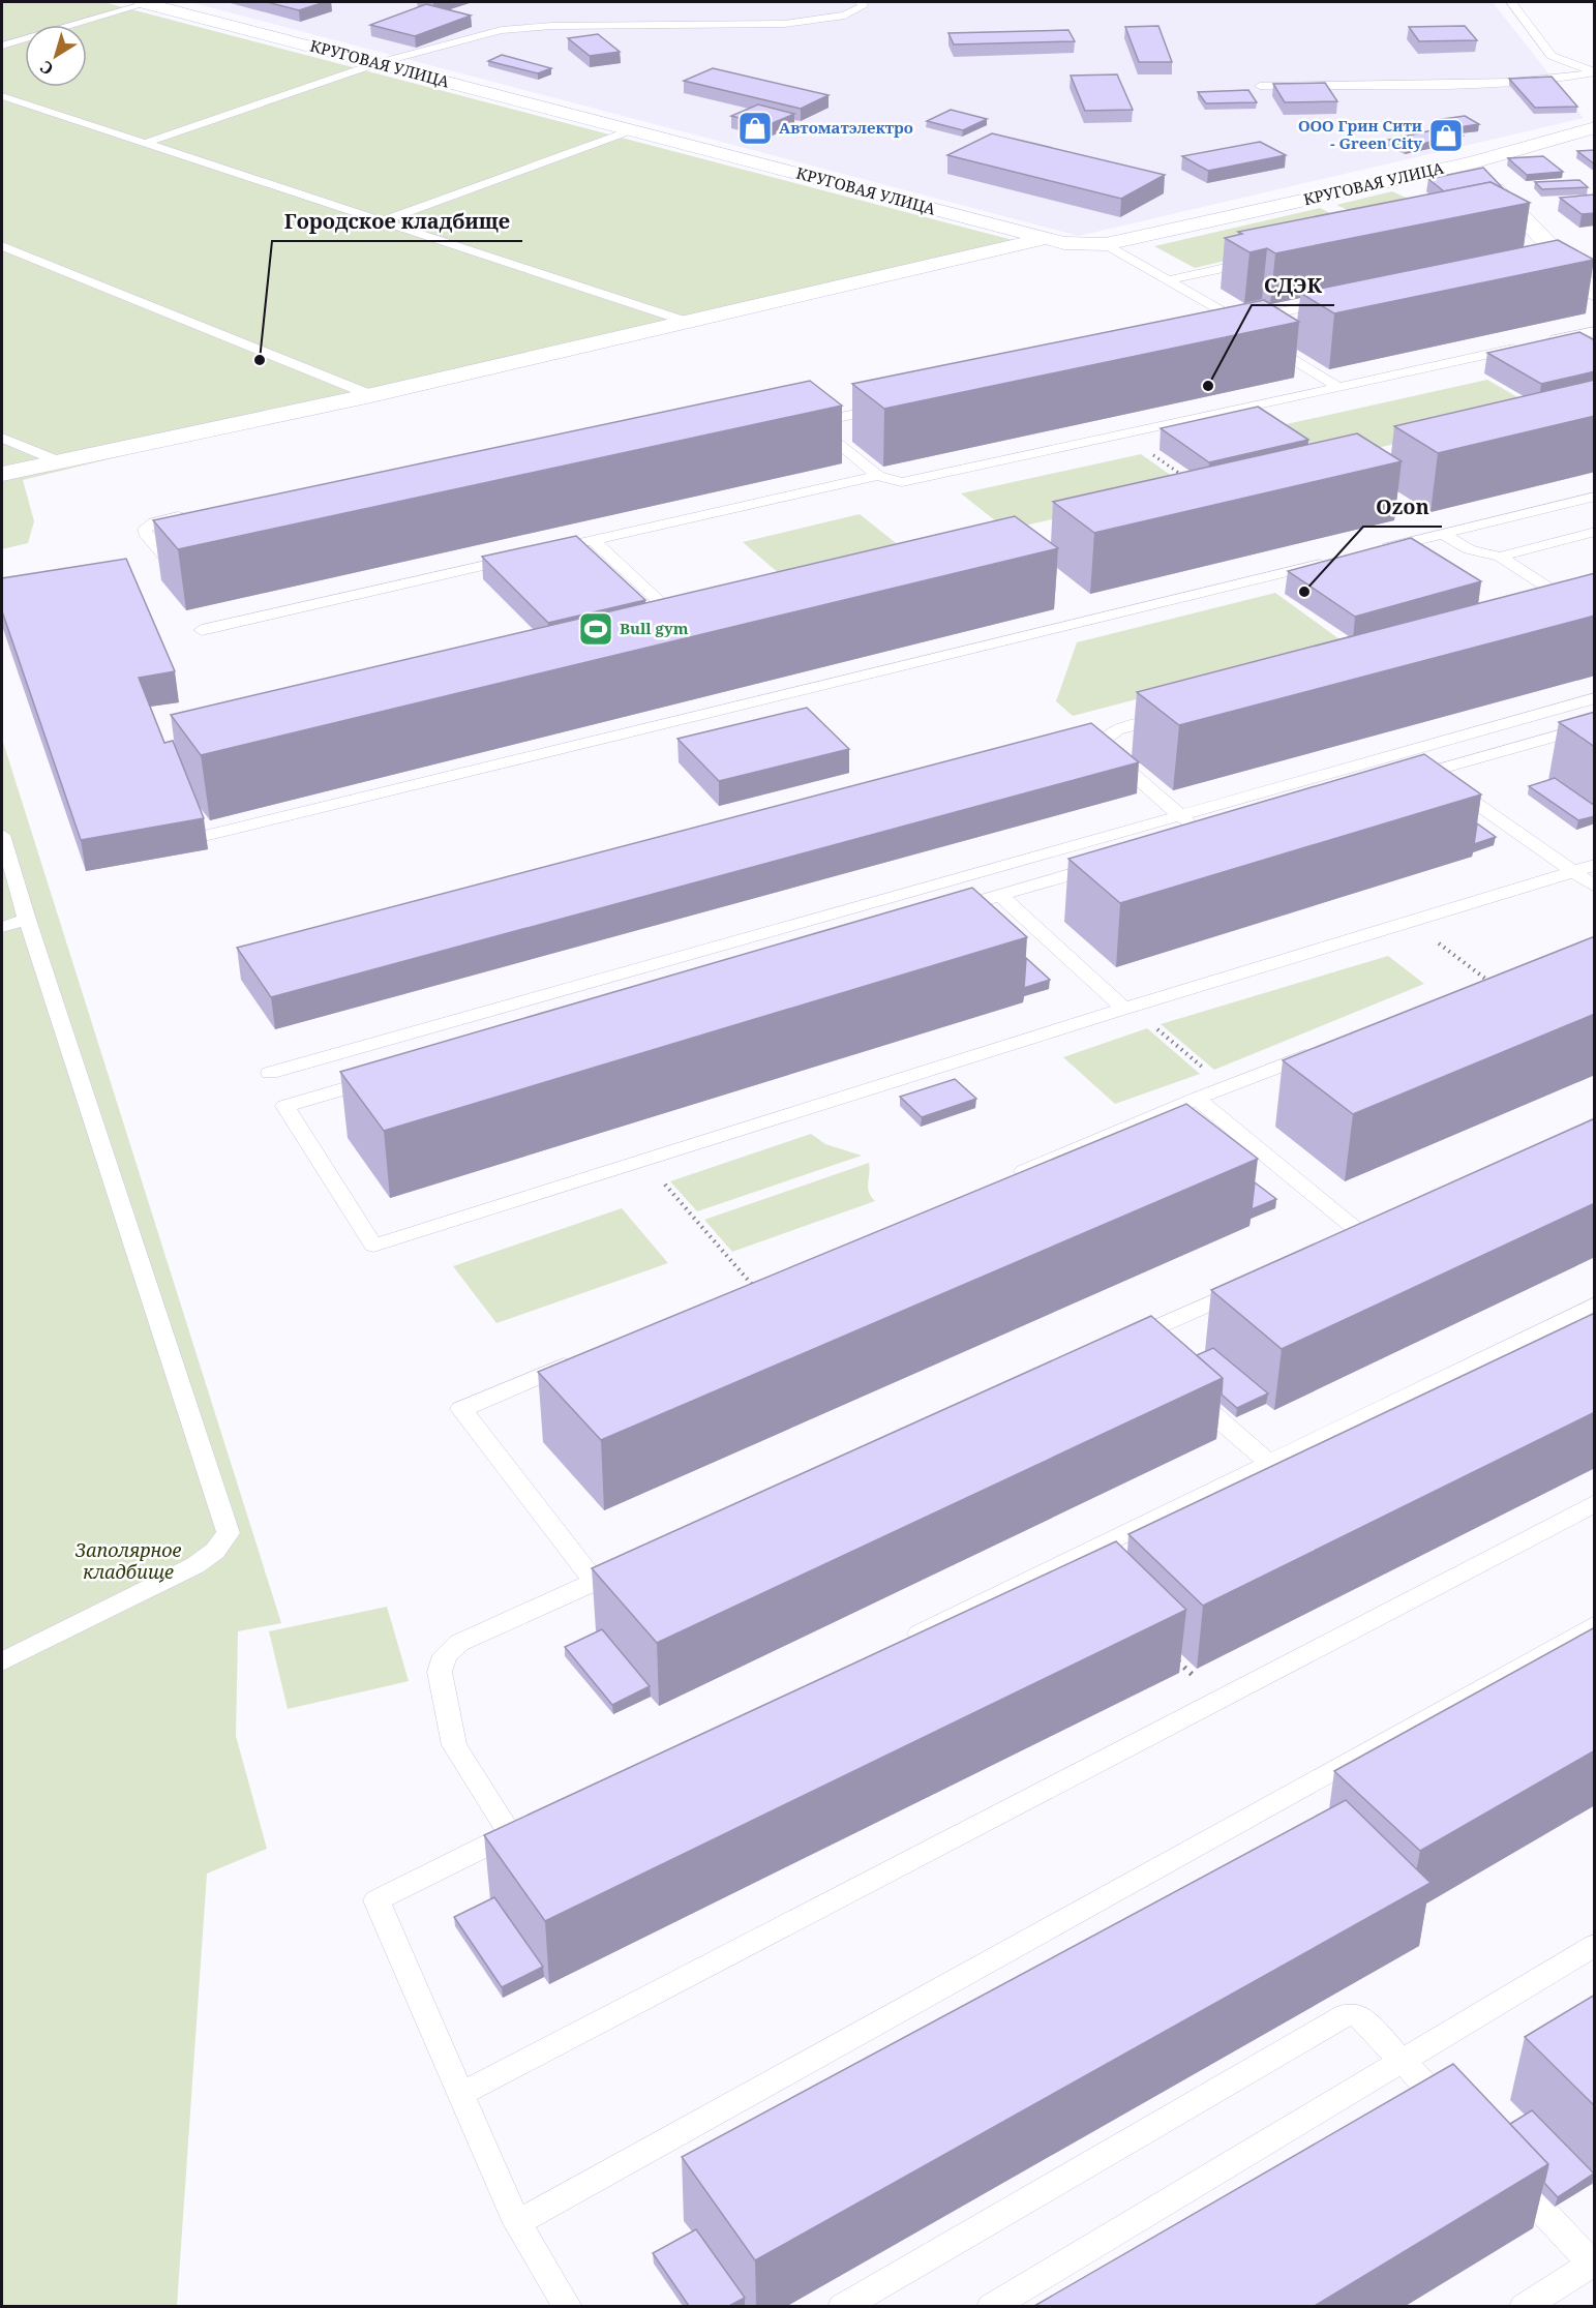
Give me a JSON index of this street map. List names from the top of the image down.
{
  "streets": {
    "street": ["КРУГОВАЯ УЛИЦА"]
  },
  "parks": ["Заполярное кладбище"],
  "places": {
    "shop": ["Автоматэлектро", "ООО Грин Сити - Green City"],
    "other": ["Городское кладбище", "СДЭК", "Ozon"],
    "sports": ["Bull gym"]
  },
  "north": "bottom left"
}
